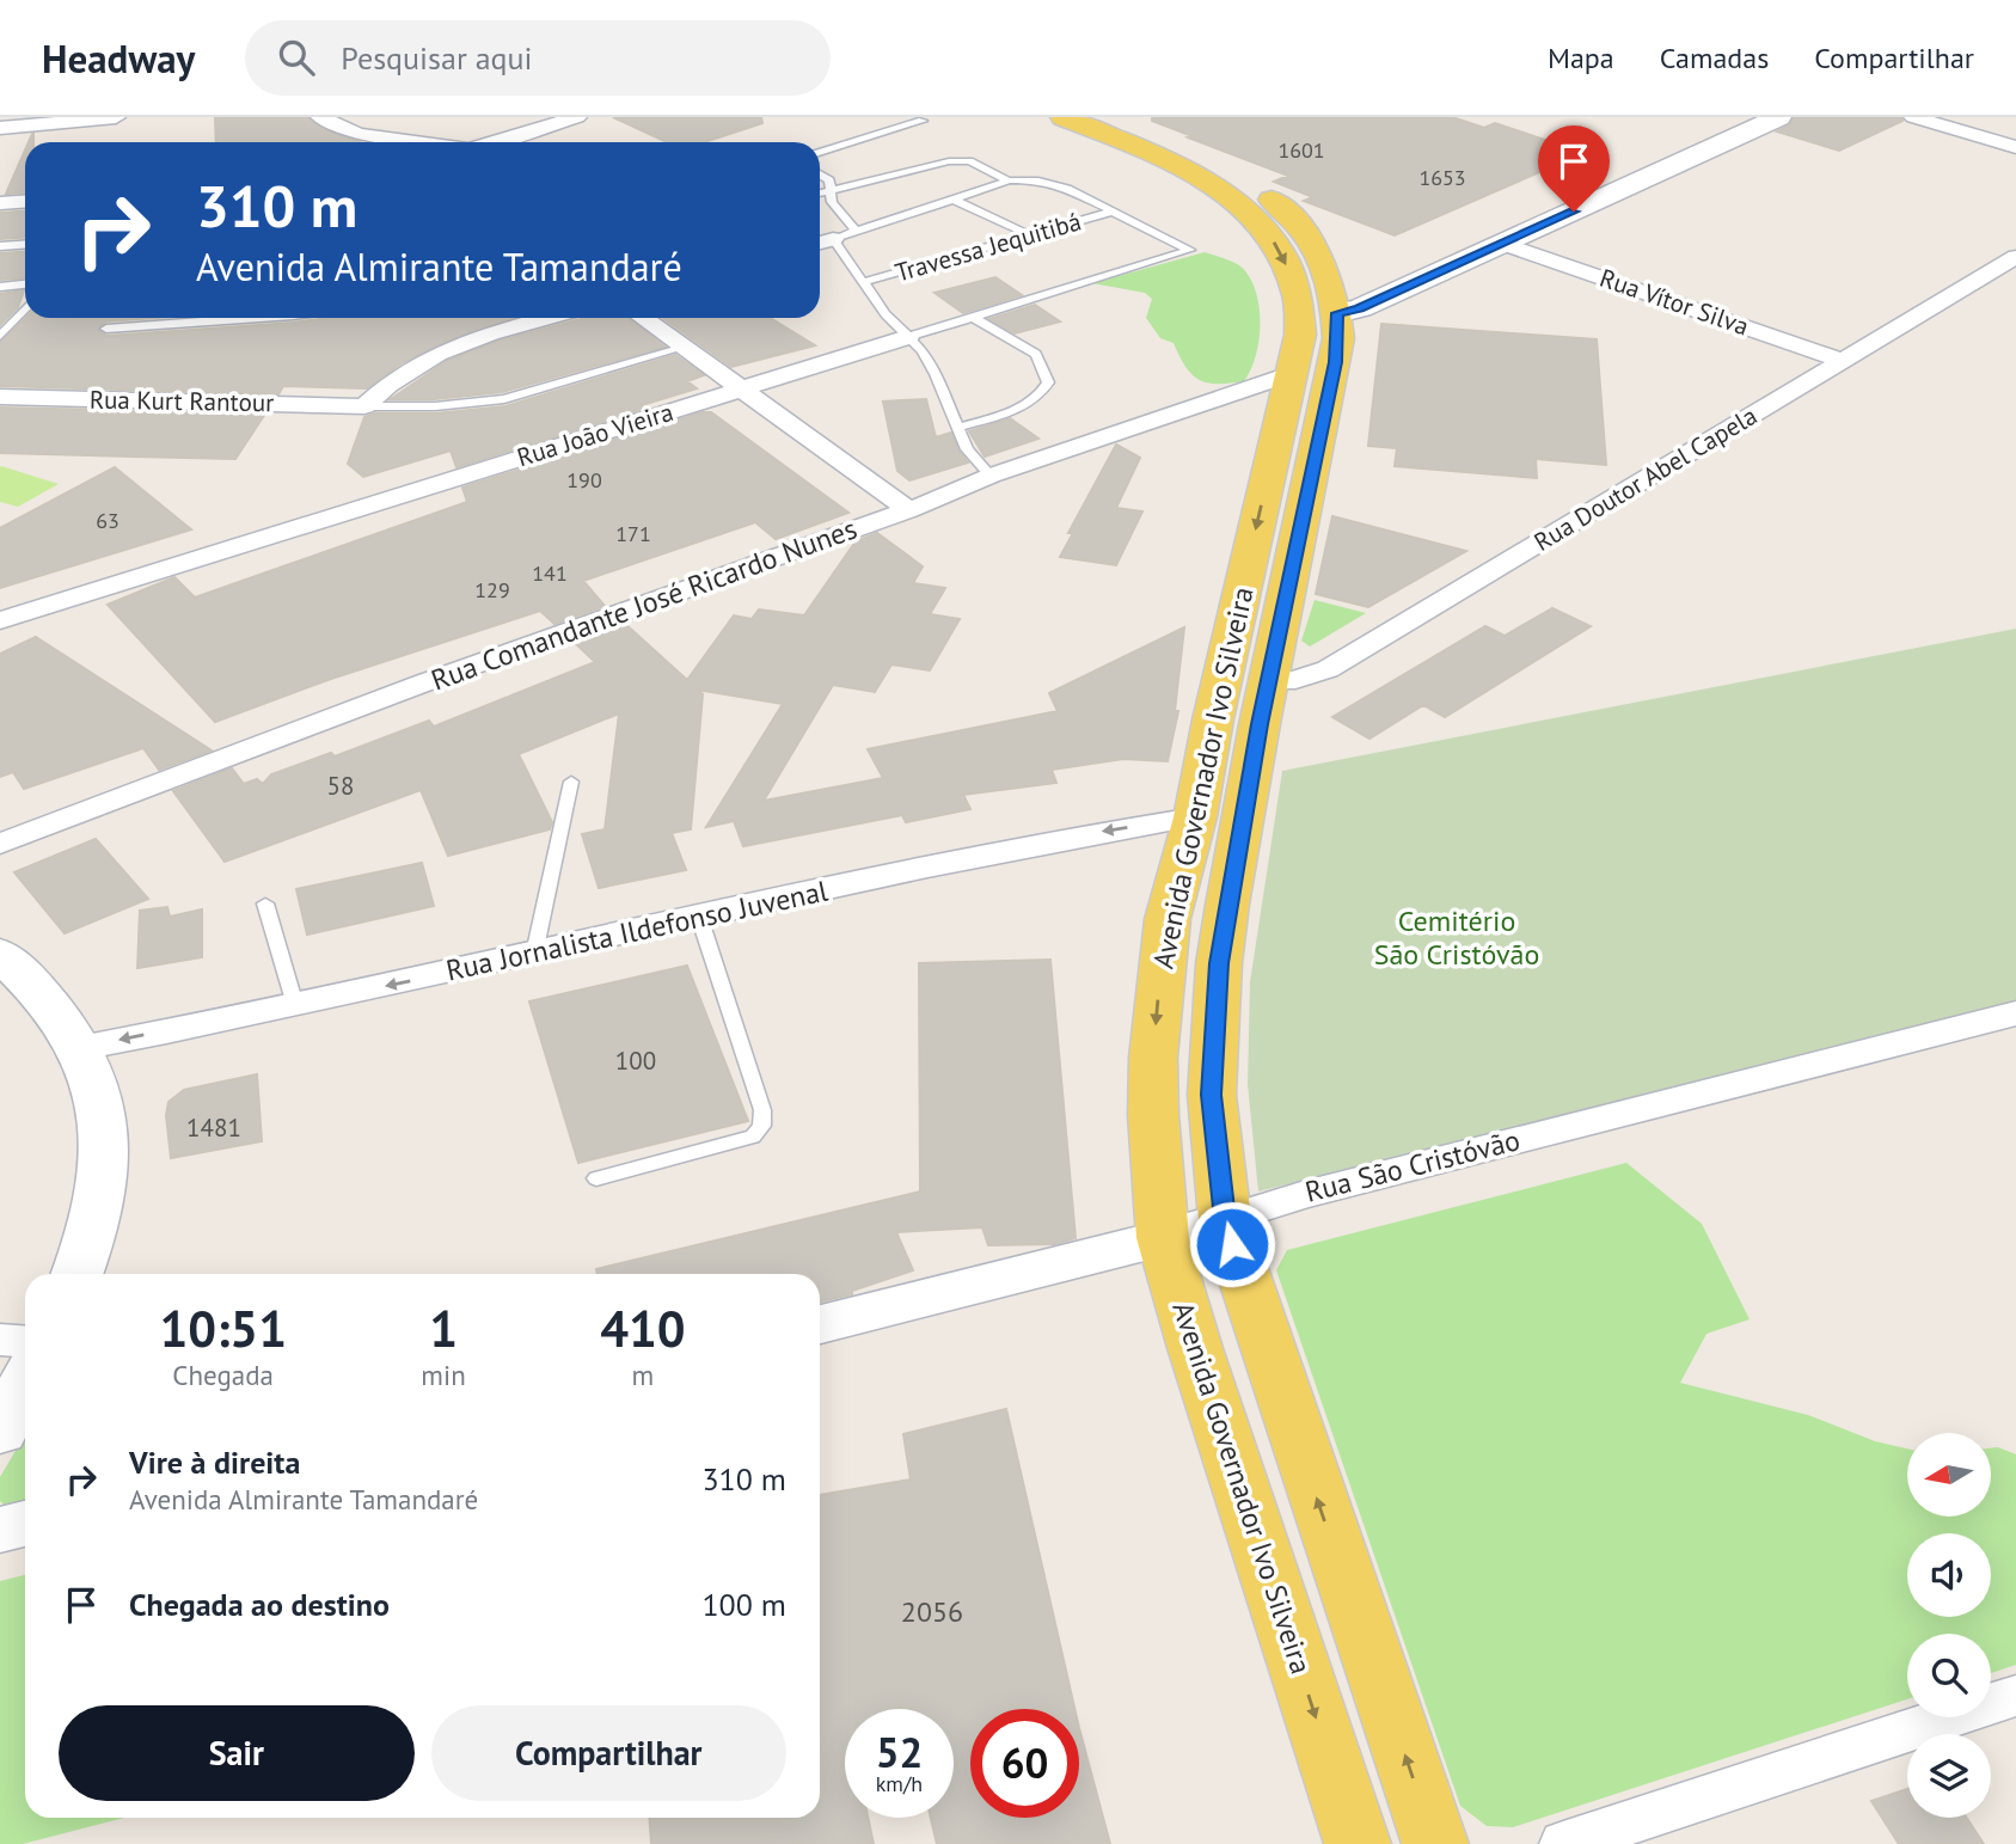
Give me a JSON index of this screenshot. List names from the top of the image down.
{
  "streets": {
    "main road": ["Avenida Governador Ivo Silveira"],
    "street": [
      "Rua Vítor Silva",
      "Rua Kurt Rantour",
      "Rua João Vieira",
      "Rua Doutor Abel Capela",
      "Rua Comandante José Ricardo Nunes",
      "Rua Jornalista Ildefonso Juvenal",
      "Rua São Cristóvão"
    ],
    "lane": ["Travessa Jequitibá"]
  },
  "crossings": [
    ["Travessa Jequitibá", "Rua João Vieira"],
    ["Rua Vítor Silva", "Rua Doutor Abel Capela"],
    ["Rua Doutor Abel Capela", "Avenida Governador Ivo Silveira"],
    ["Rua Comandante José Ricardo Nunes", "Avenida Governador Ivo Silveira"],
    ["Avenida Governador Ivo Silveira", "Rua Jornalista Ildefonso Juvenal"],
    ["Avenida Governador Ivo Silveira", "Rua São Cristóvão"]
  ],
  "one_way": ["Rua Jornalista Ildefonso Juvenal"],
  "parks": ["Cemitério São Cristóvão"],
  "house_numbers": [
    "1601",
    "1653",
    "190",
    "63",
    "171",
    "141",
    "129",
    "58",
    "100",
    "1481",
    "2056"
  ],
  "north": "left",
  "page": {
    "header": "Headway",
    "search": "Pesquisar aqui",
    "nav": ["Mapa", "Camadas", "Compartilhar"],
    "turn": ["310 m", "Avenida Almirante Tamandaré"],
    "eta": [
      "10:51",
      "Chegada",
      "1",
      "min",
      "410",
      "m"
    ],
    "list": [
      {
        "name": "Vire à direita",
        "note": "Avenida Almirante Tamandaré",
        "value": "310 m"
      },
      {
        "name": "Chegada ao destino",
        "value": "100 m"
      }
    ],
    "buttons": ["Sair", "Compartilhar"],
    "speed": "52 km/h",
    "limit": "60"
  }
}
